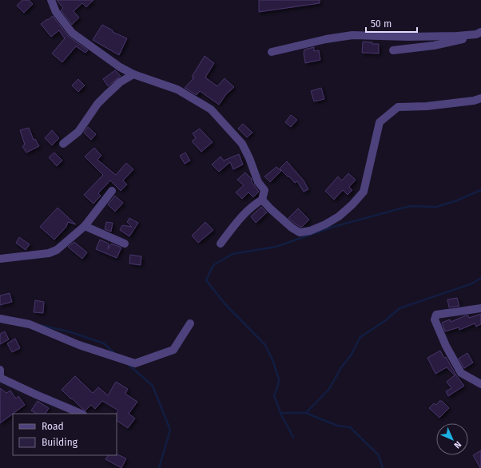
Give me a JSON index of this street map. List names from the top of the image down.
{
  "legend": ["Road", "Building"],
  "scale_bar": "50 m",
  "north": "bottom right"
}
